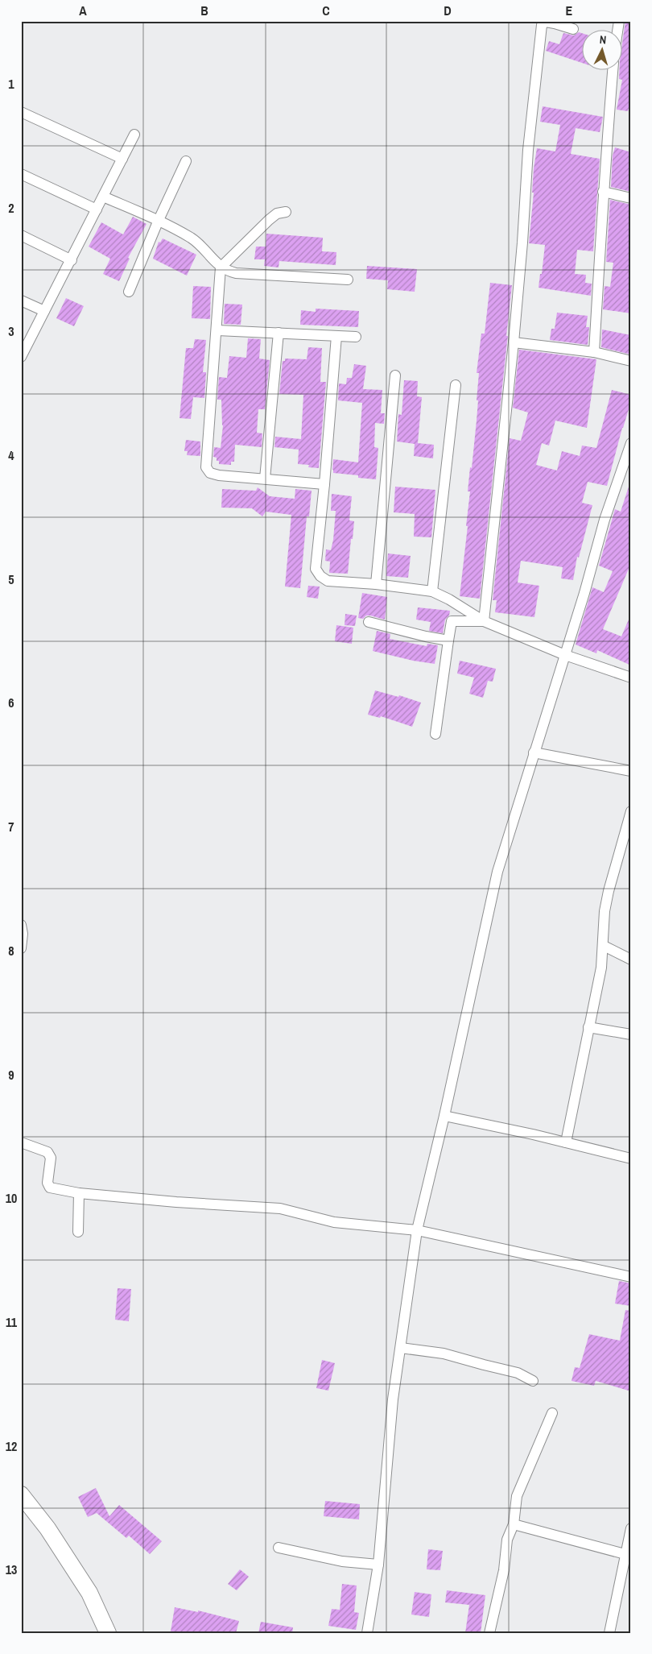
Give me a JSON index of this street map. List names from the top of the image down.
{
  "north": "top",
  "grid": {
    "columns": [
      "A",
      "B",
      "C",
      "D",
      "E"
    ],
    "rows": [
      "1",
      "2",
      "3",
      "4",
      "5",
      "6",
      "7",
      "8",
      "9",
      "10",
      "11",
      "12",
      "13"
    ]
  }
}
